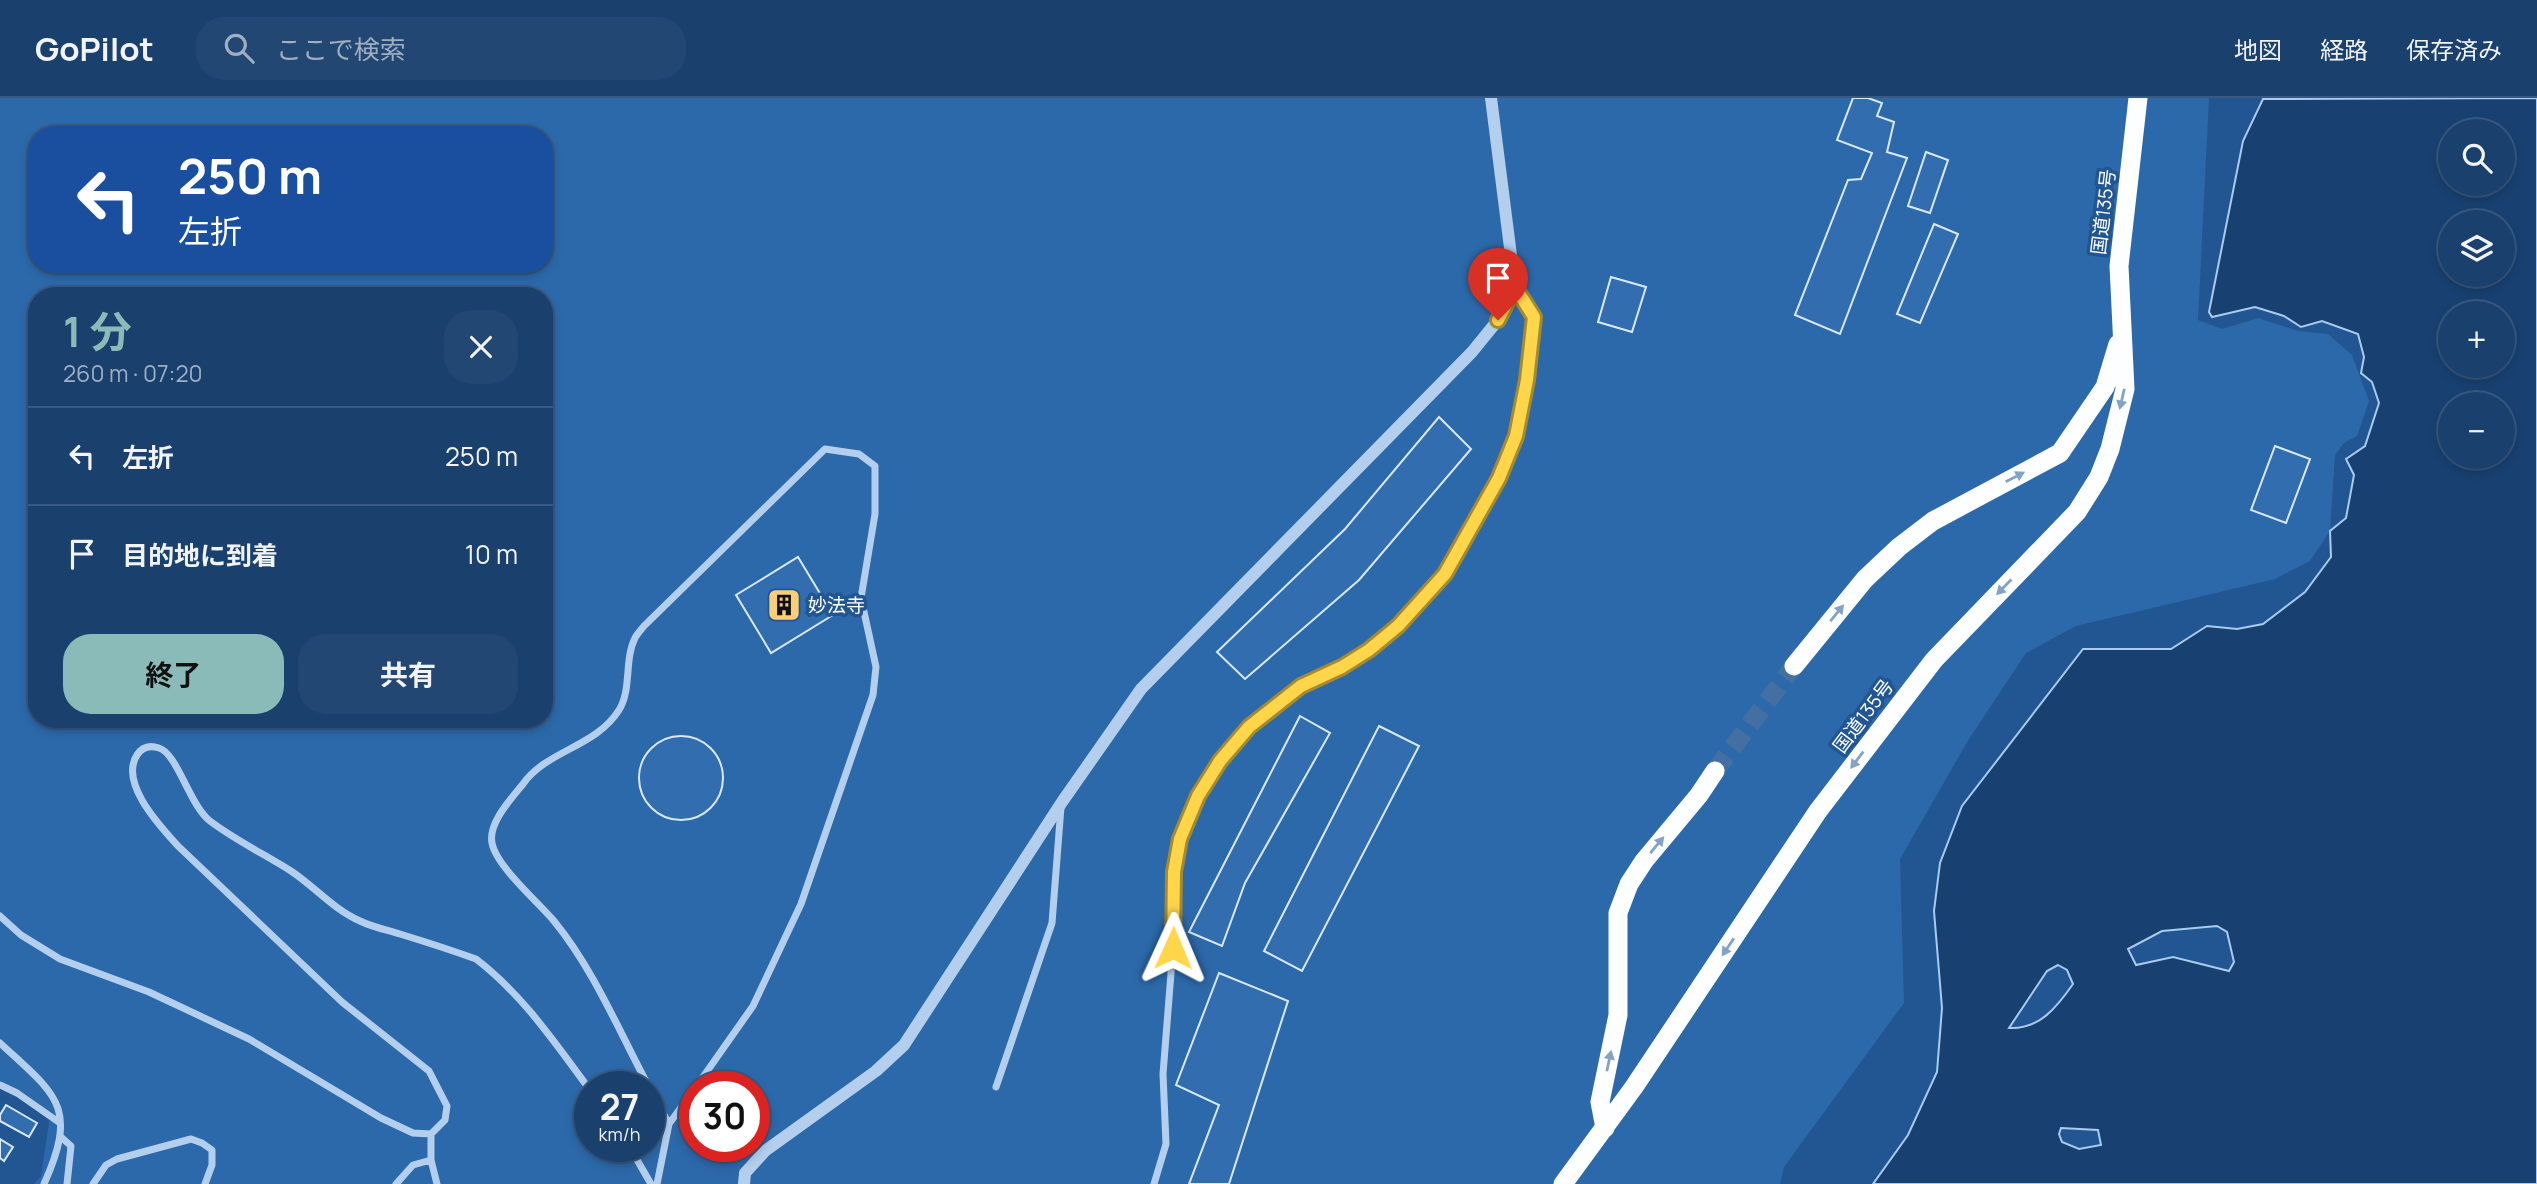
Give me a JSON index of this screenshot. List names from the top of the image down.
{
  "streets": {
    "highway": ["国道135号"]
  },
  "places": {
    "building": ["妙法寺"]
  },
  "page": {
    "header": "GoPilot",
    "search": "ここで検索",
    "nav": ["地図", "経路", "保存済み"],
    "map_buttons": ["+", "−"],
    "turn": ["250 m", "左折"],
    "heading": ["1 分", "260 m · 07:20"],
    "list": [
      {
        "name": "左折",
        "value": "250 m"
      },
      {
        "name": "目的地に到着",
        "value": "10 m"
      }
    ],
    "buttons": ["終了", "共有"],
    "speed": "27 km/h",
    "limit": "30"
  }
}
